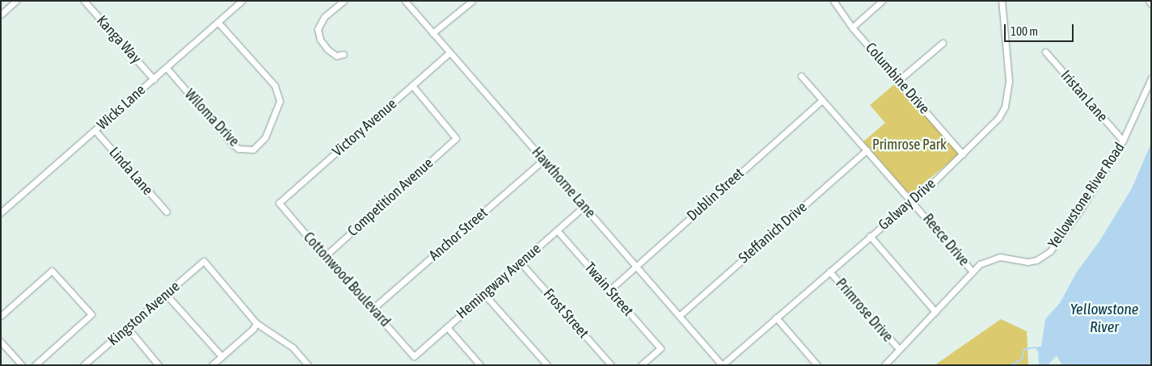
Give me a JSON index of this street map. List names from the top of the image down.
{
  "streets": {
    "street": [
      "Kanga Way",
      "Columbine Drive",
      "Iristan Lane",
      "Wicks Lane",
      "Wiloma Drive",
      "Victory Avenue",
      "Linda Lane",
      "Hawthorne Lane",
      "Dublin Street",
      "Yellowstone River Road",
      "Competition Avenue",
      "Galway Drive",
      "Steffanich Drive",
      "Anchor Street",
      "Reece Drive",
      "Cottonwood Boulevard",
      "Hemingway Avenue",
      "Twain Street",
      "Primrose Drive",
      "Kingston Avenue",
      "Frost Street"
    ]
  },
  "crossings": [
    ["Kanga Way", "Wicks Lane"],
    ["Columbine Drive", "Galway Drive"],
    ["Iristan Lane", "Yellowstone River Road"],
    ["Wicks Lane", "Wiloma Drive"],
    ["Wicks Lane", "Linda Lane"],
    ["Victory Avenue", "Hawthorne Lane"],
    ["Victory Avenue", "Competition Avenue"],
    ["Victory Avenue", "Cottonwood Boulevard"],
    ["Hawthorne Lane", "Dublin Street"],
    ["Hawthorne Lane", "Galway Drive"],
    ["Hawthorne Lane", "Steffanich Drive"],
    ["Hawthorne Lane", "Anchor Street"],
    ["Hawthorne Lane", "Hemingway Avenue"],
    ["Dublin Street", "Reece Drive"],
    ["Dublin Street", "Twain Street"],
    ["Yellowstone River Road", "Reece Drive"],
    ["Yellowstone River Road", "Primrose Drive"],
    ["Competition Avenue", "Cottonwood Boulevard"],
    ["Galway Drive", "Reece Drive"],
    ["Galway Drive", "Primrose Drive"],
    ["Steffanich Drive", "Reece Drive"],
    ["Anchor Street", "Cottonwood Boulevard"],
    ["Cottonwood Boulevard", "Hemingway Avenue"],
    ["Hemingway Avenue", "Twain Street"],
    ["Hemingway Avenue", "Frost Street"]
  ],
  "water": ["Yellowstone River"],
  "parks": ["Primrose Park"],
  "scale_bar": "100 m"
}
